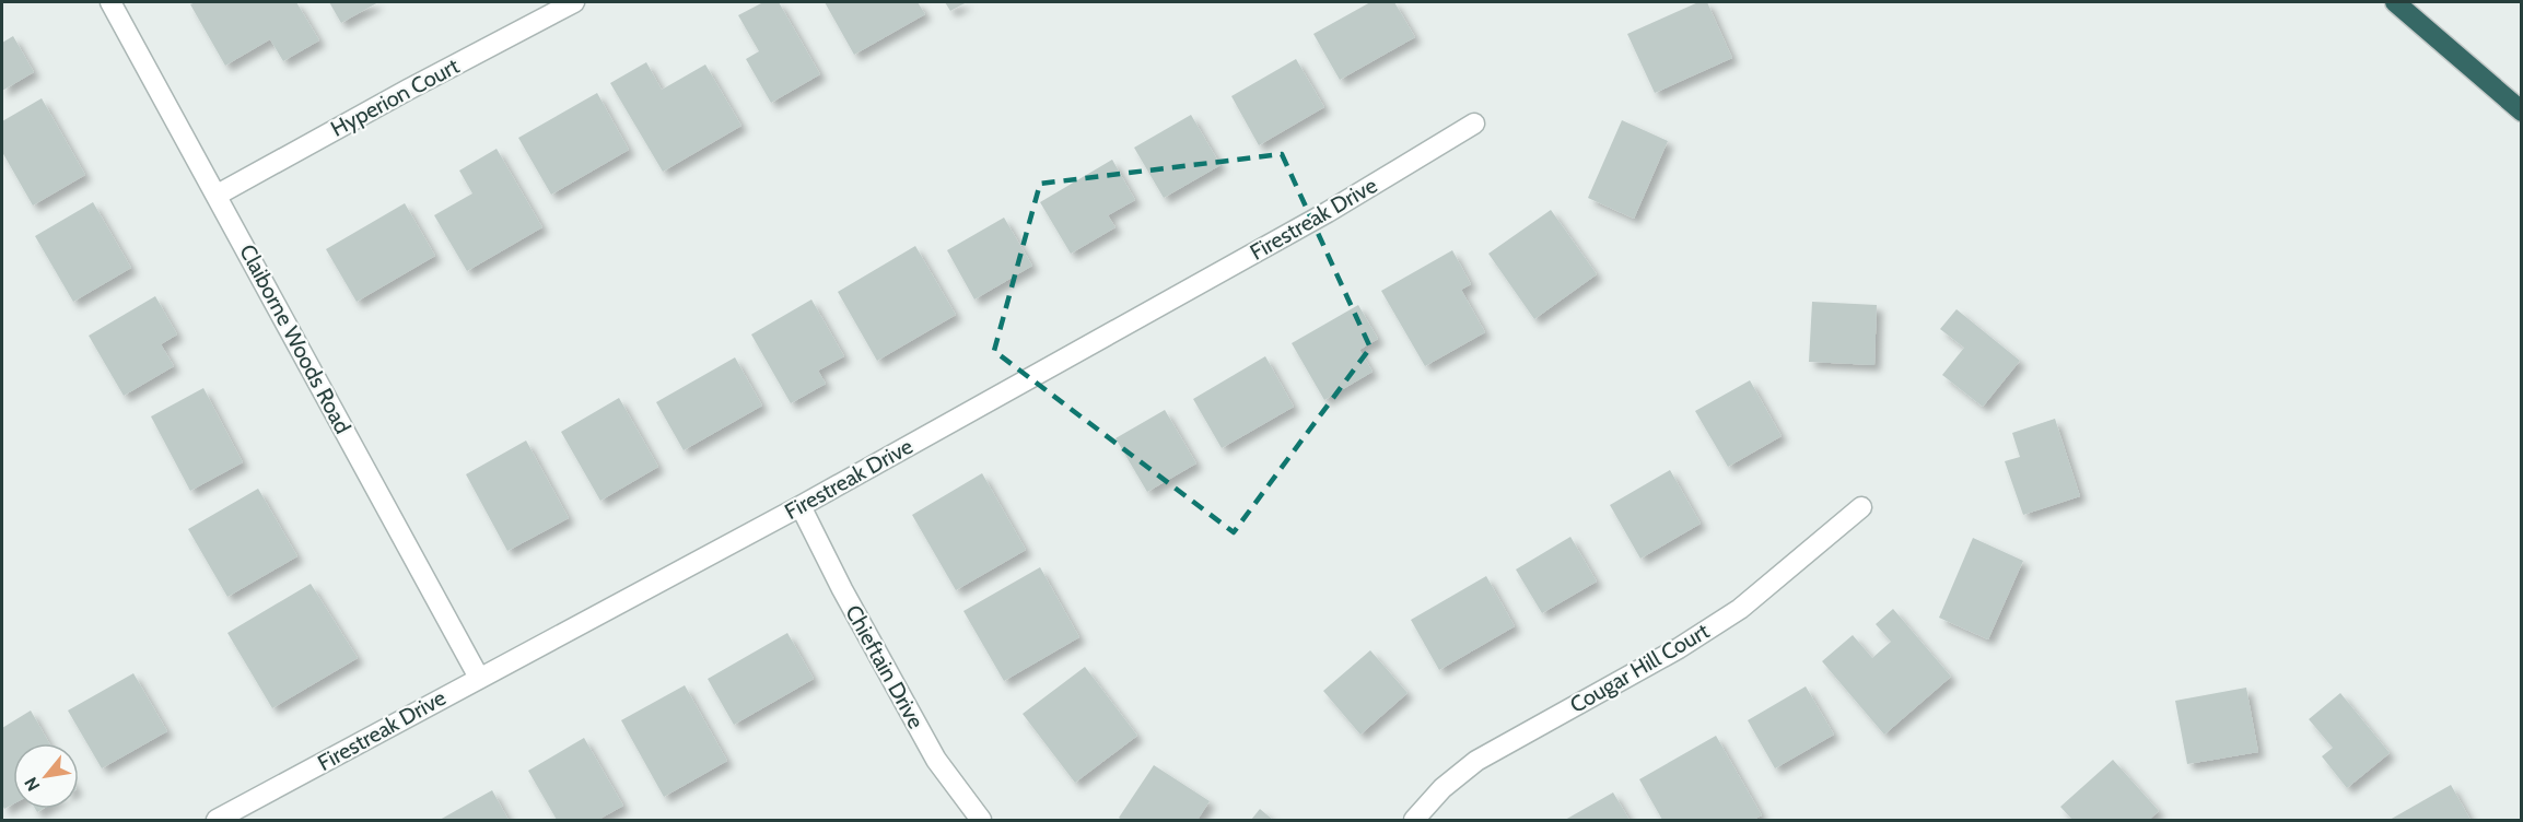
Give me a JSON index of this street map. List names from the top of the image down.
{
  "streets": {
    "street": [
      "Hyperion Court",
      "Firestreak Drive",
      "Claiborne Woods Road",
      "Chieftain Drive",
      "Cougar Hill Court"
    ]
  },
  "crossings": [
    ["Hyperion Court", "Claiborne Woods Road"],
    ["Firestreak Drive", "Claiborne Woods Road"],
    ["Firestreak Drive", "Chieftain Drive"]
  ],
  "north": "bottom left"
}
